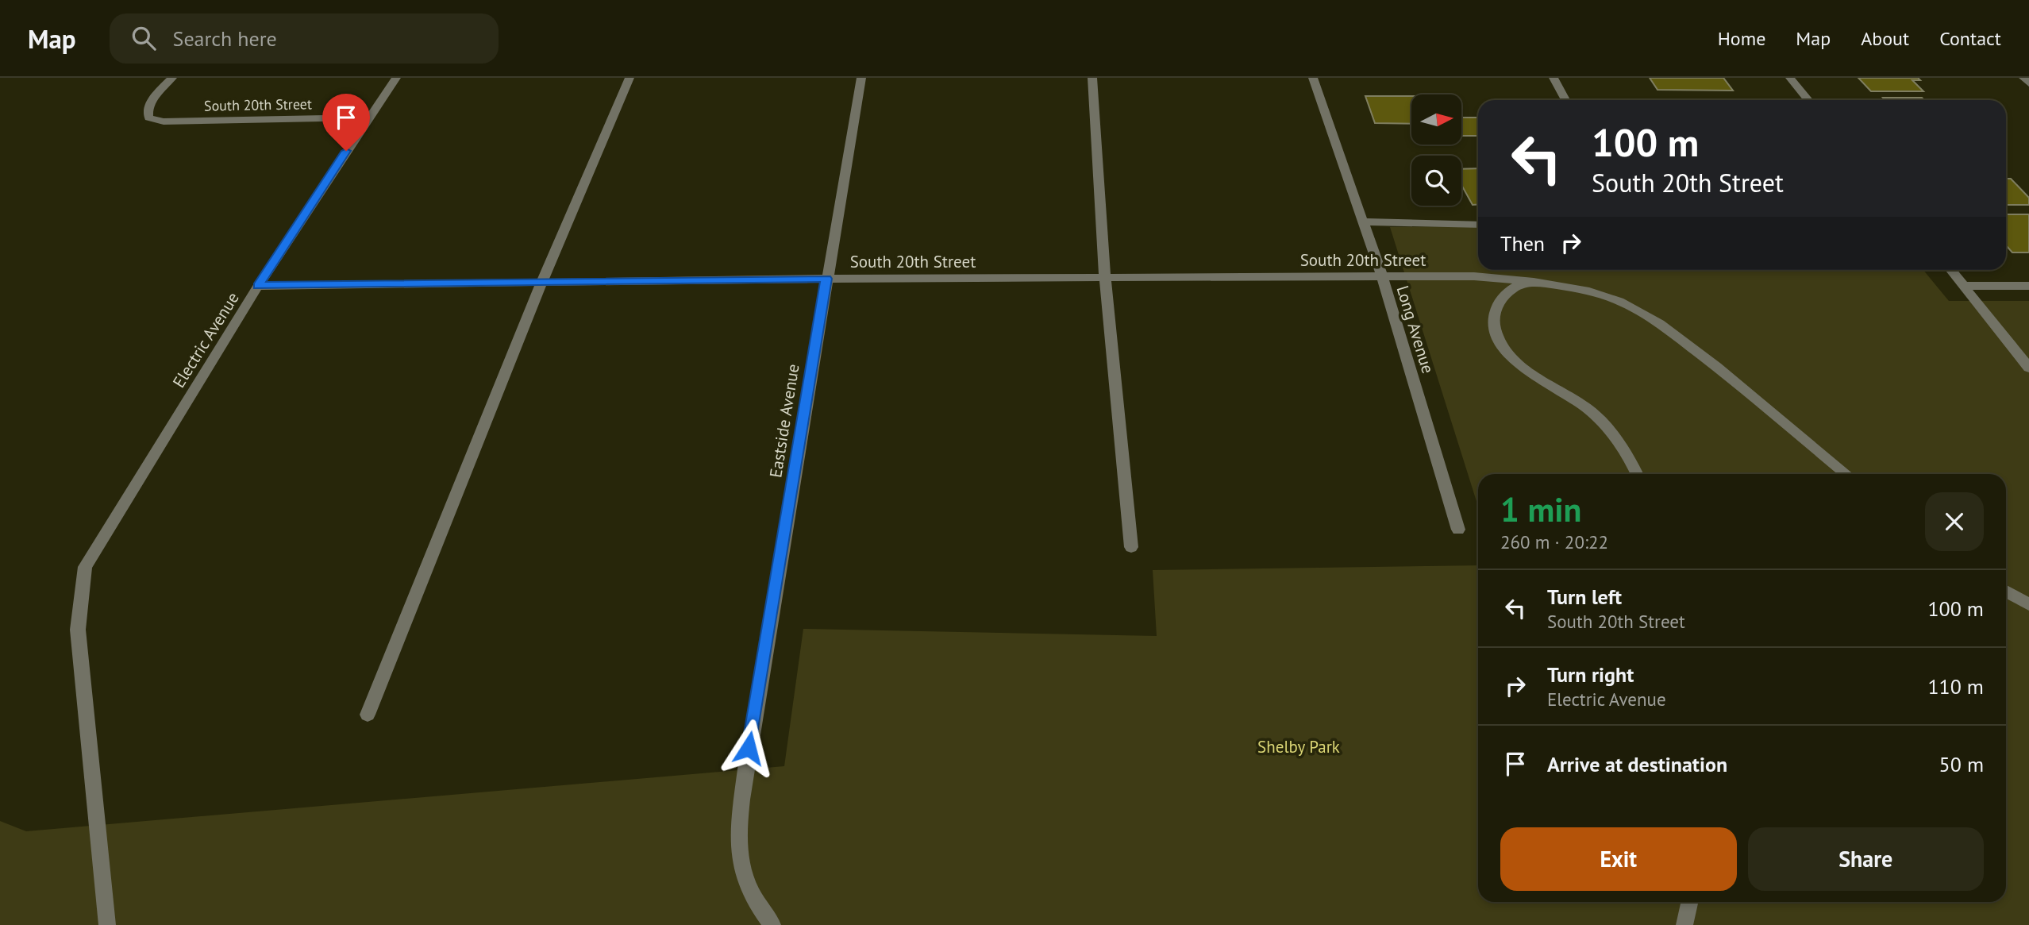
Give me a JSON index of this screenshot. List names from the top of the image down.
{
  "streets": {
    "street": [
      "South 20th Street",
      "Long Avenue",
      "Electric Avenue",
      "Eastside Avenue"
    ]
  },
  "crossings": [
    ["South 20th Street", "Long Avenue"],
    ["South 20th Street", "Electric Avenue"],
    ["South 20th Street", "Eastside Avenue"]
  ],
  "parks": ["Shelby Park"],
  "north": "right",
  "page": {
    "header": "Map",
    "search": "Search here",
    "nav": [
      "Home",
      "Map",
      "About",
      "Contact"
    ],
    "turn": ["100 m", "South 20th Street"],
    "then": "Then",
    "heading": ["1 min", "260 m · 20:22"],
    "list": [
      {
        "name": "Turn left",
        "note": "South 20th Street",
        "value": "100 m"
      },
      {
        "name": "Turn right",
        "note": "Electric Avenue",
        "value": "110 m"
      },
      {
        "name": "Arrive at destination",
        "value": "50 m"
      }
    ],
    "buttons": ["Exit", "Share"]
  }
}
